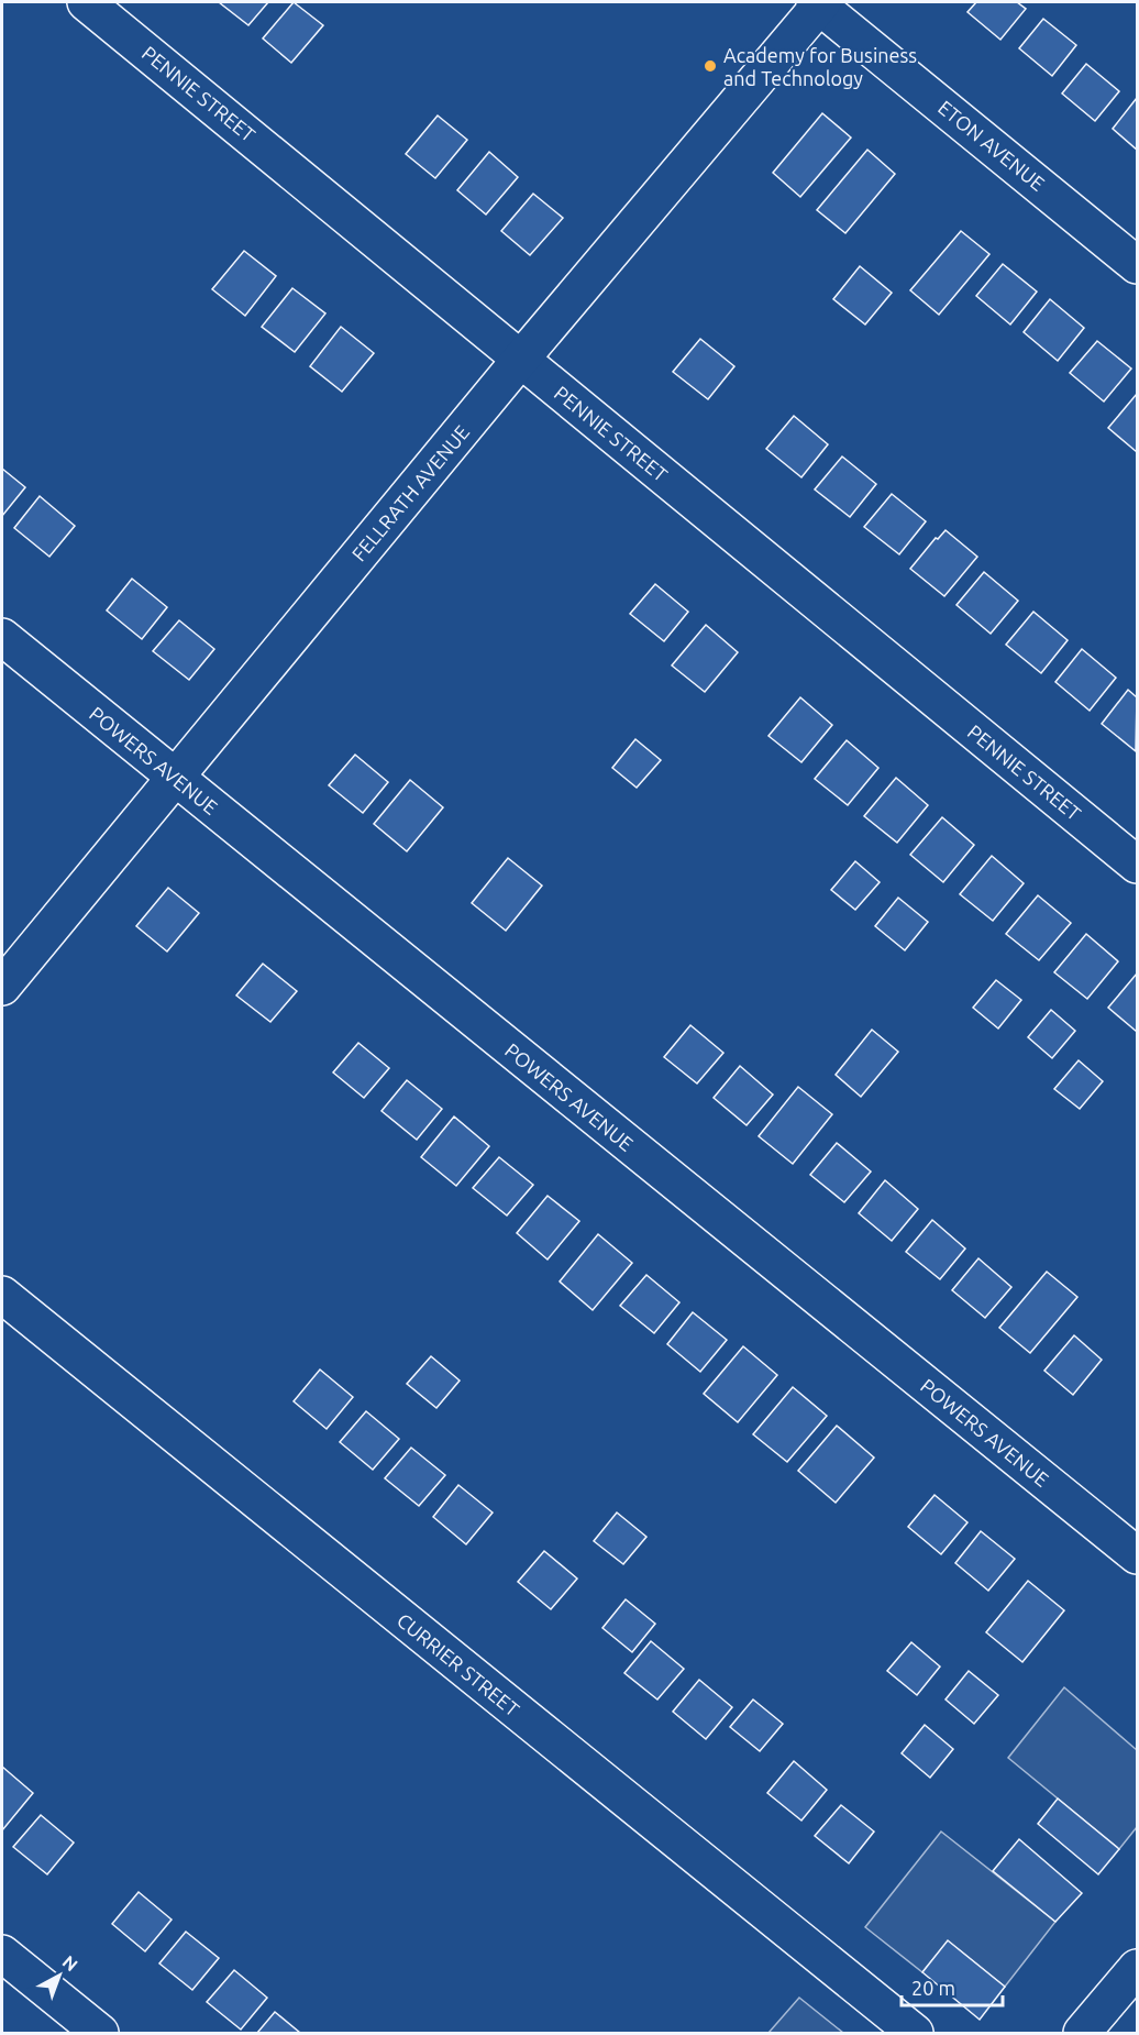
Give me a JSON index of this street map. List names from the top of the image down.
{
  "streets": {
    "street": [
      "PENNIE STREET",
      "ETON AVENUE",
      "FELLRATH AVENUE",
      "POWERS AVENUE",
      "CURRIER STREET"
    ]
  },
  "crossings": [
    ["PENNIE STREET", "FELLRATH AVENUE"],
    ["ETON AVENUE", "FELLRATH AVENUE"],
    ["FELLRATH AVENUE", "POWERS AVENUE"]
  ],
  "places": ["Academy for Business and Technology"],
  "scale_bar": "20 m",
  "north": "top right"
}
